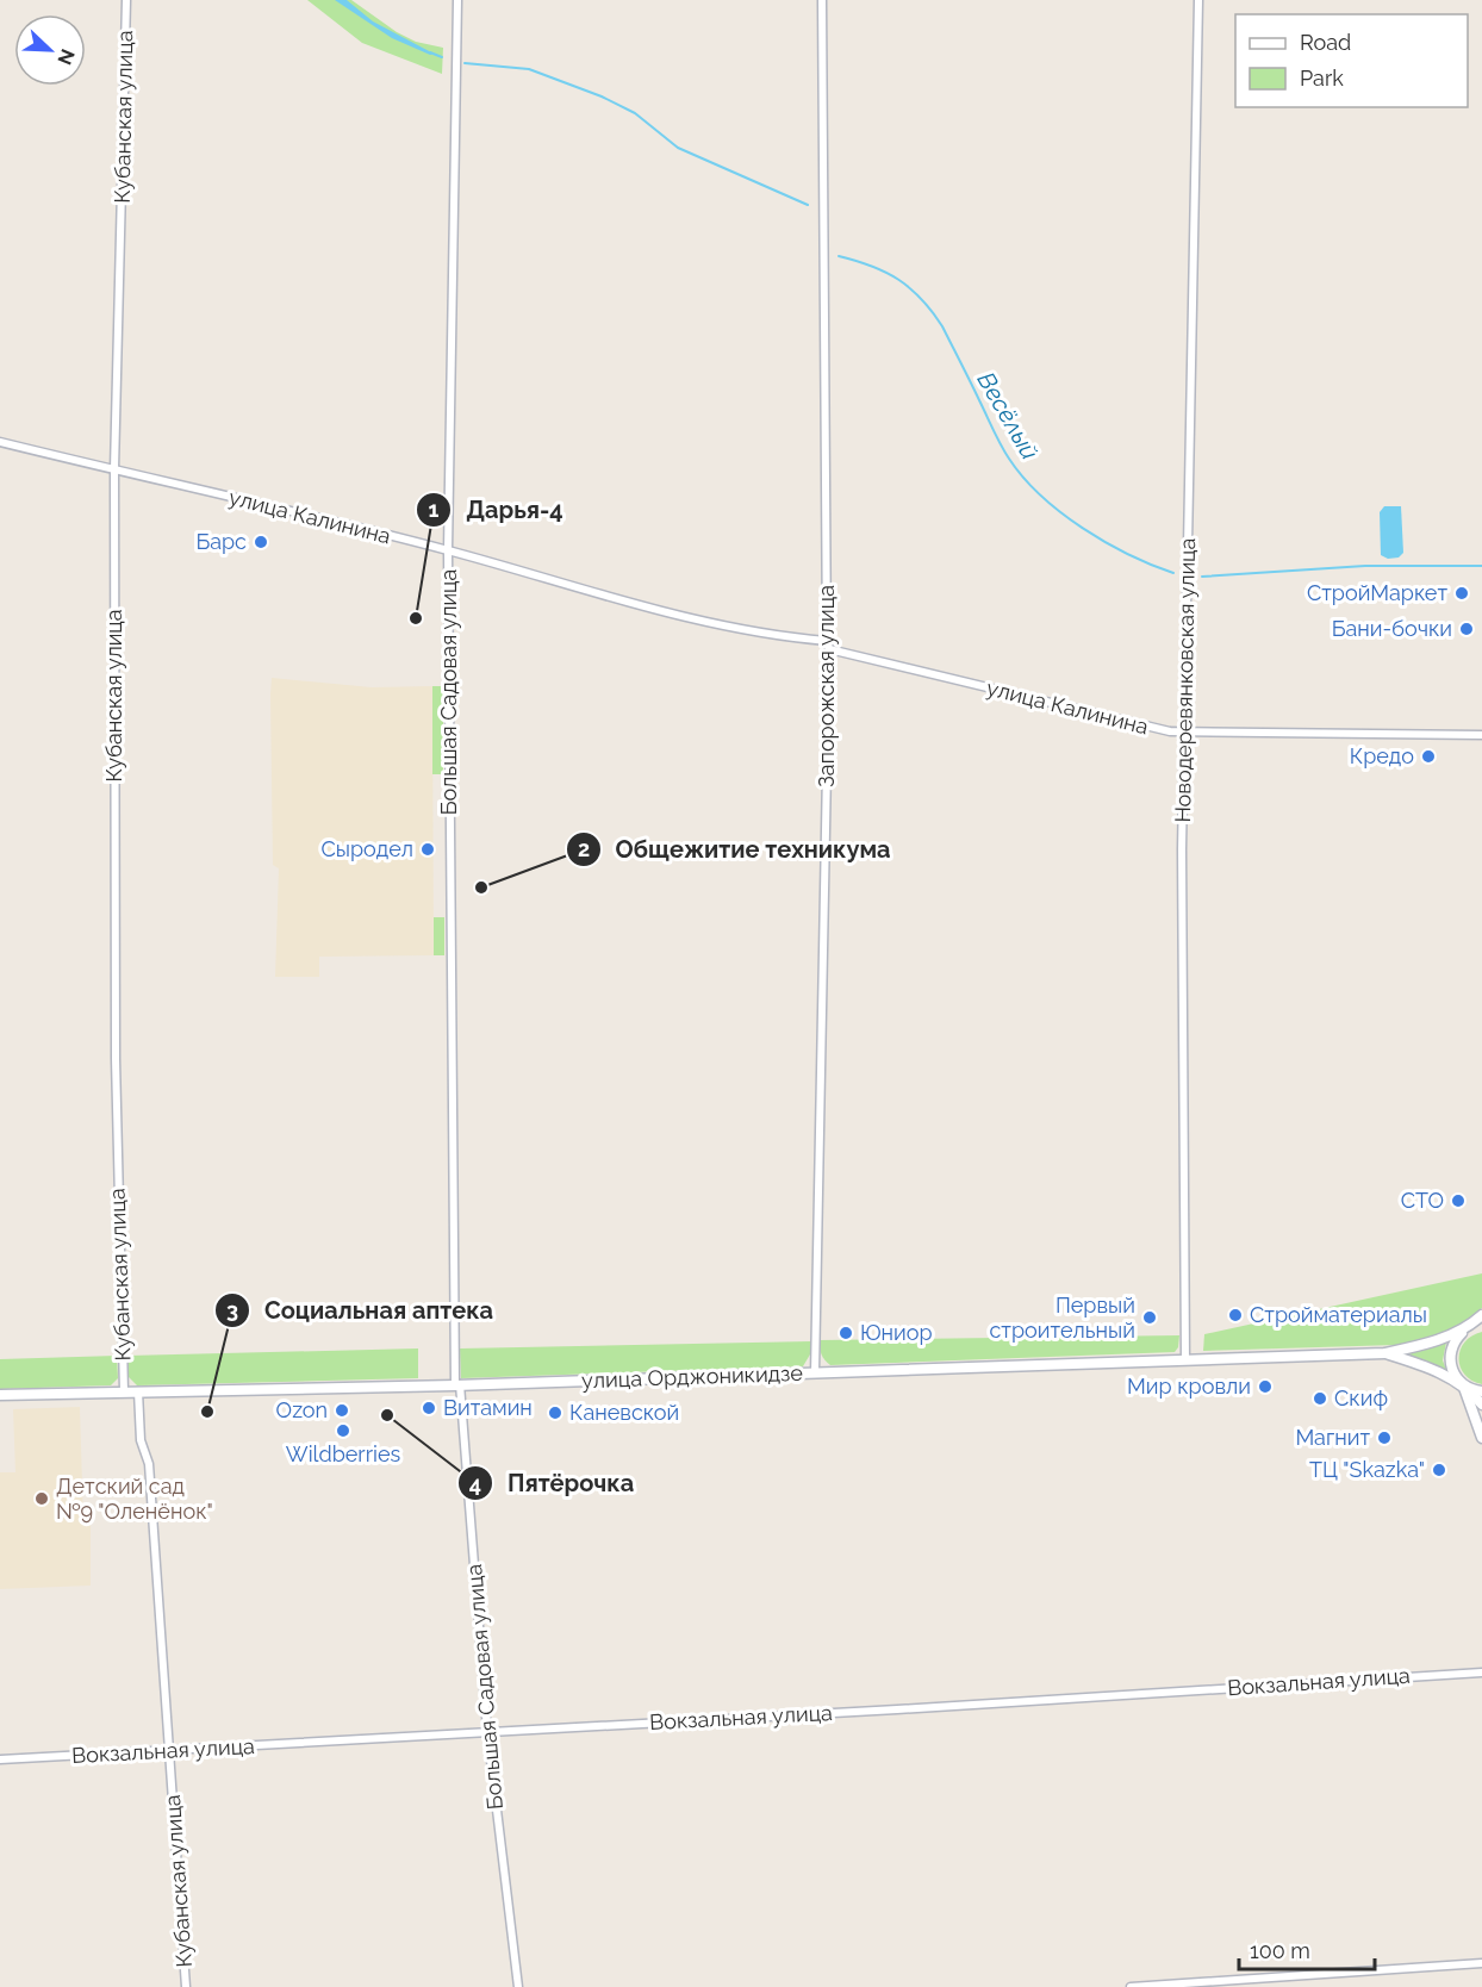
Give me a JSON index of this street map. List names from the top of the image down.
{
  "streets": {
    "main road": ["улица Орджоникидзе"],
    "street": [
      "Кубанская улица",
      "улица Калинина",
      "Новодеревянковская улица",
      "Запорожская улица",
      "Большая Садовая улица",
      "Вокзальная улица"
    ]
  },
  "crossings": [
    ["Кубанская улица", "улица Калинина"],
    ["Кубанская улица", "улица Орджоникидзе"],
    ["Кубанская улица", "Вокзальная улица"],
    ["улица Калинина", "Новодеревянковская улица"],
    ["улица Калинина", "Запорожская улица"],
    ["улица Калинина", "Большая Садовая улица"],
    ["Новодеревянковская улица", "улица Орджоникидзе"],
    ["Запорожская улица", "улица Орджоникидзе"],
    ["Большая Садовая улица", "улица Орджоникидзе"],
    ["Большая Садовая улица", "Вокзальная улица"]
  ],
  "water": ["Весёлый"],
  "places": [
    "Барс",
    "СтройМаркет",
    "Дарья-4",
    "Бани-бочки",
    "Кредо",
    "Сыродел",
    "Общежитие техникума",
    "СТО",
    "Стройматериалы",
    "Первый строительный",
    "Юниор",
    "Мир кровли",
    "Скиф",
    "Витамин",
    "Ozon",
    "Социальная аптека",
    "Каневской",
    "Пятёрочка",
    "Wildberries",
    "Магнит",
    "ТЦ \"Skazka\"",
    "Детский сад №9 \"Оленёнок\""
  ],
  "legend": ["Road", "Park"],
  "scale_bar": "100 m",
  "north": "bottom right"
}
